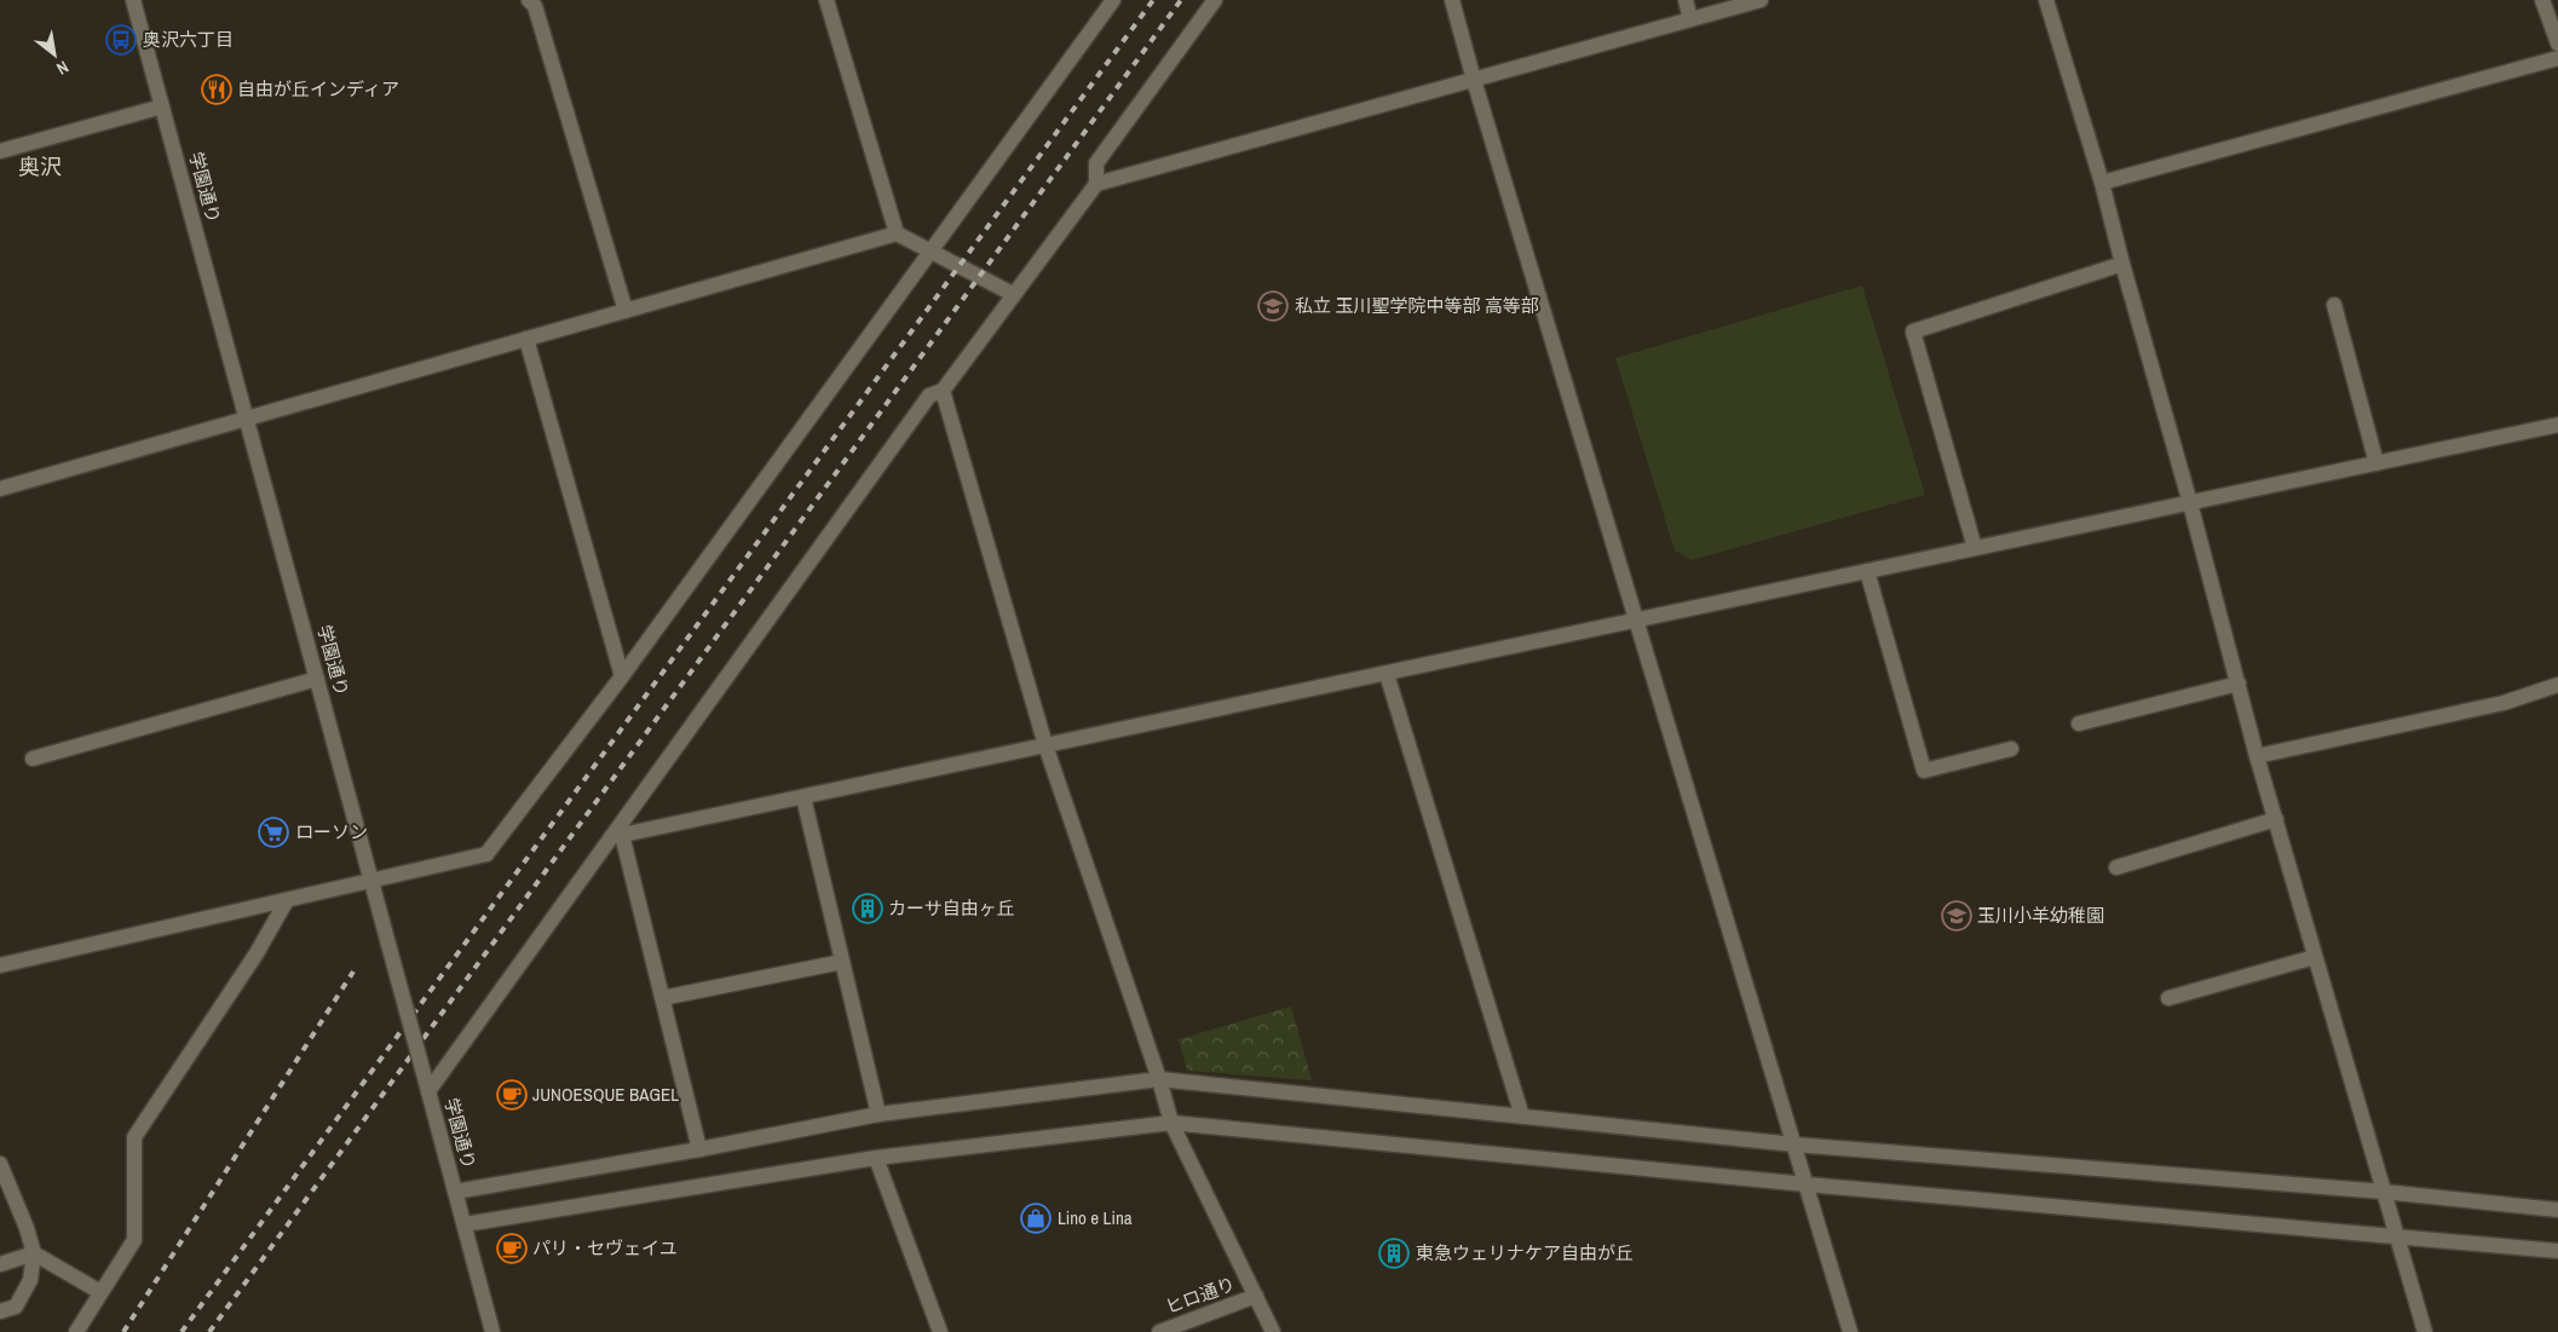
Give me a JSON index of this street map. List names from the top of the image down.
{
  "streets": {
    "street": ["学園通り", "ヒロ通り"]
  },
  "districts": ["奥沢"],
  "places": {
    "bus stop": ["奥沢六丁目"],
    "restaurant": ["自由が丘インディア"],
    "school or university": ["私立 玉川聖学院中等部 高等部", "玉川小羊幼稚園"],
    "supermarket": ["ローソン"],
    "building": ["カーサ自由ヶ丘", "東急ウェリナケア自由が丘"],
    "cafe": ["JUNOESQUE BAGEL", "パリ・セヴェイユ"],
    "shop": ["Lino e Lina"]
  },
  "north": "bottom right"
}
